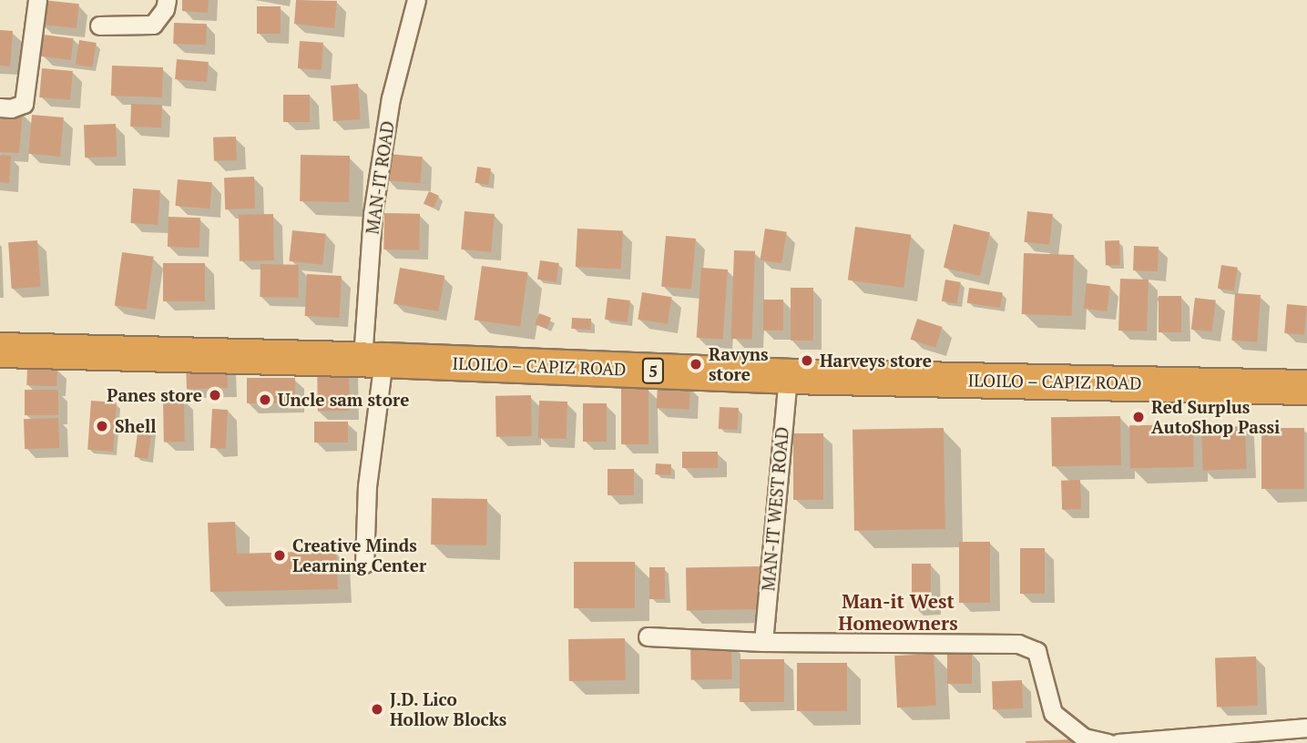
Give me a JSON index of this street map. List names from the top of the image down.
{
  "streets": {
    "highway": ["ILOILO – CAPIZ ROAD", "5"],
    "street": ["MAN-IT ROAD", "MAN-IT WEST ROAD"]
  },
  "crossings": [
    ["MAN-IT ROAD", "ILOILO – CAPIZ ROAD"],
    ["ILOILO – CAPIZ ROAD", "MAN-IT WEST ROAD"]
  ],
  "districts": ["Man-it West Homeowners"],
  "places": [
    "Harveys store",
    "Ravyns store",
    "Panes store",
    "Uncle sam store",
    "Red Surplus AutoShop Passi",
    "Shell",
    "Creative Minds Learning Center",
    "J.D. Lico Hollow Blocks"
  ]
}
